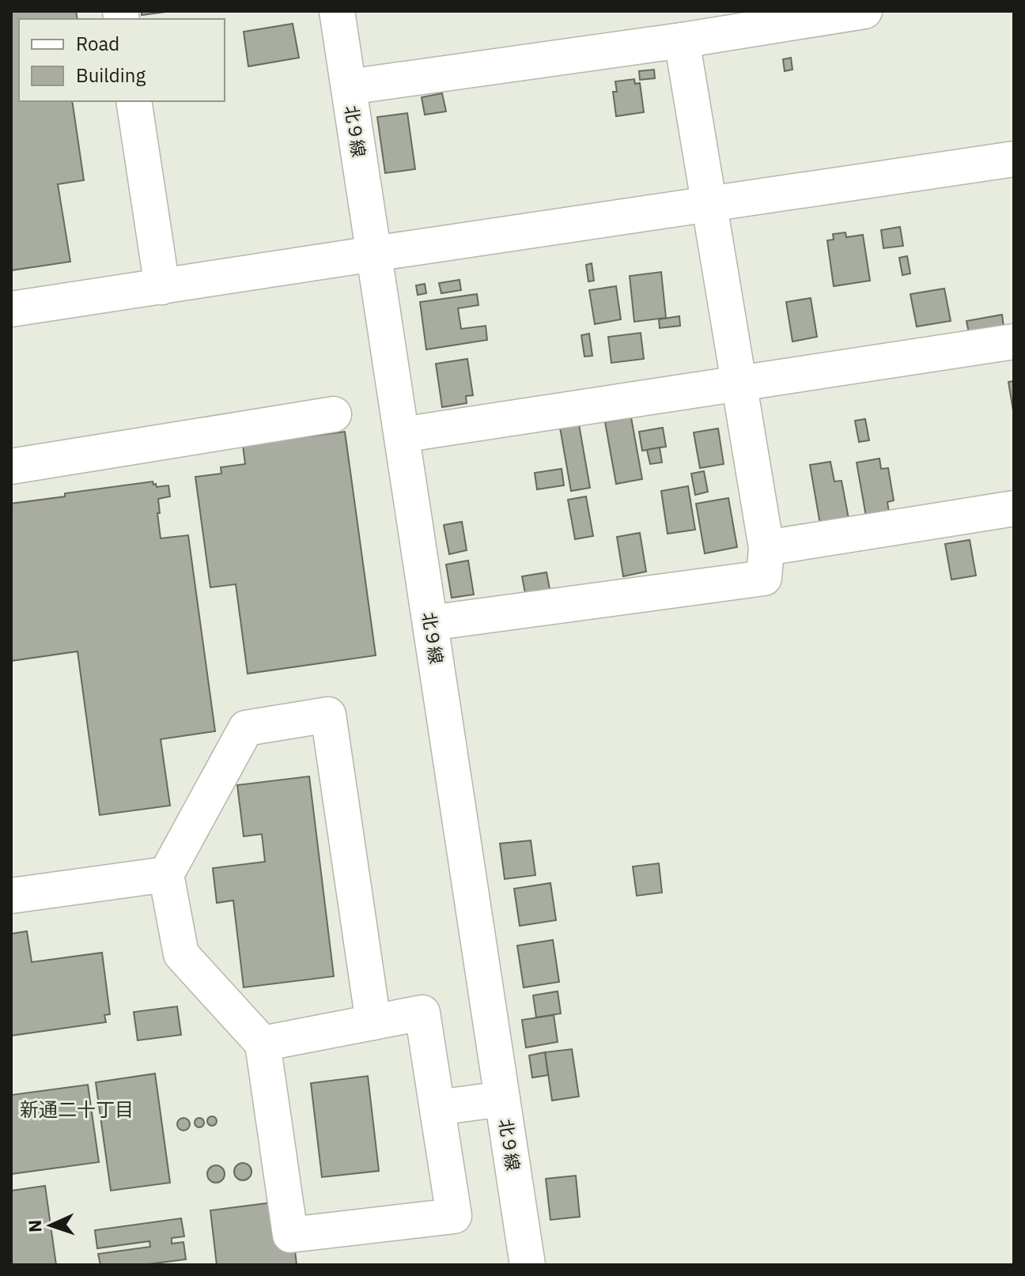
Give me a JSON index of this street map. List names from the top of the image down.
{
  "streets": {
    "street": ["北９線"]
  },
  "districts": ["新通二十丁目"],
  "legend": ["Road", "Building"],
  "north": "left"
}
